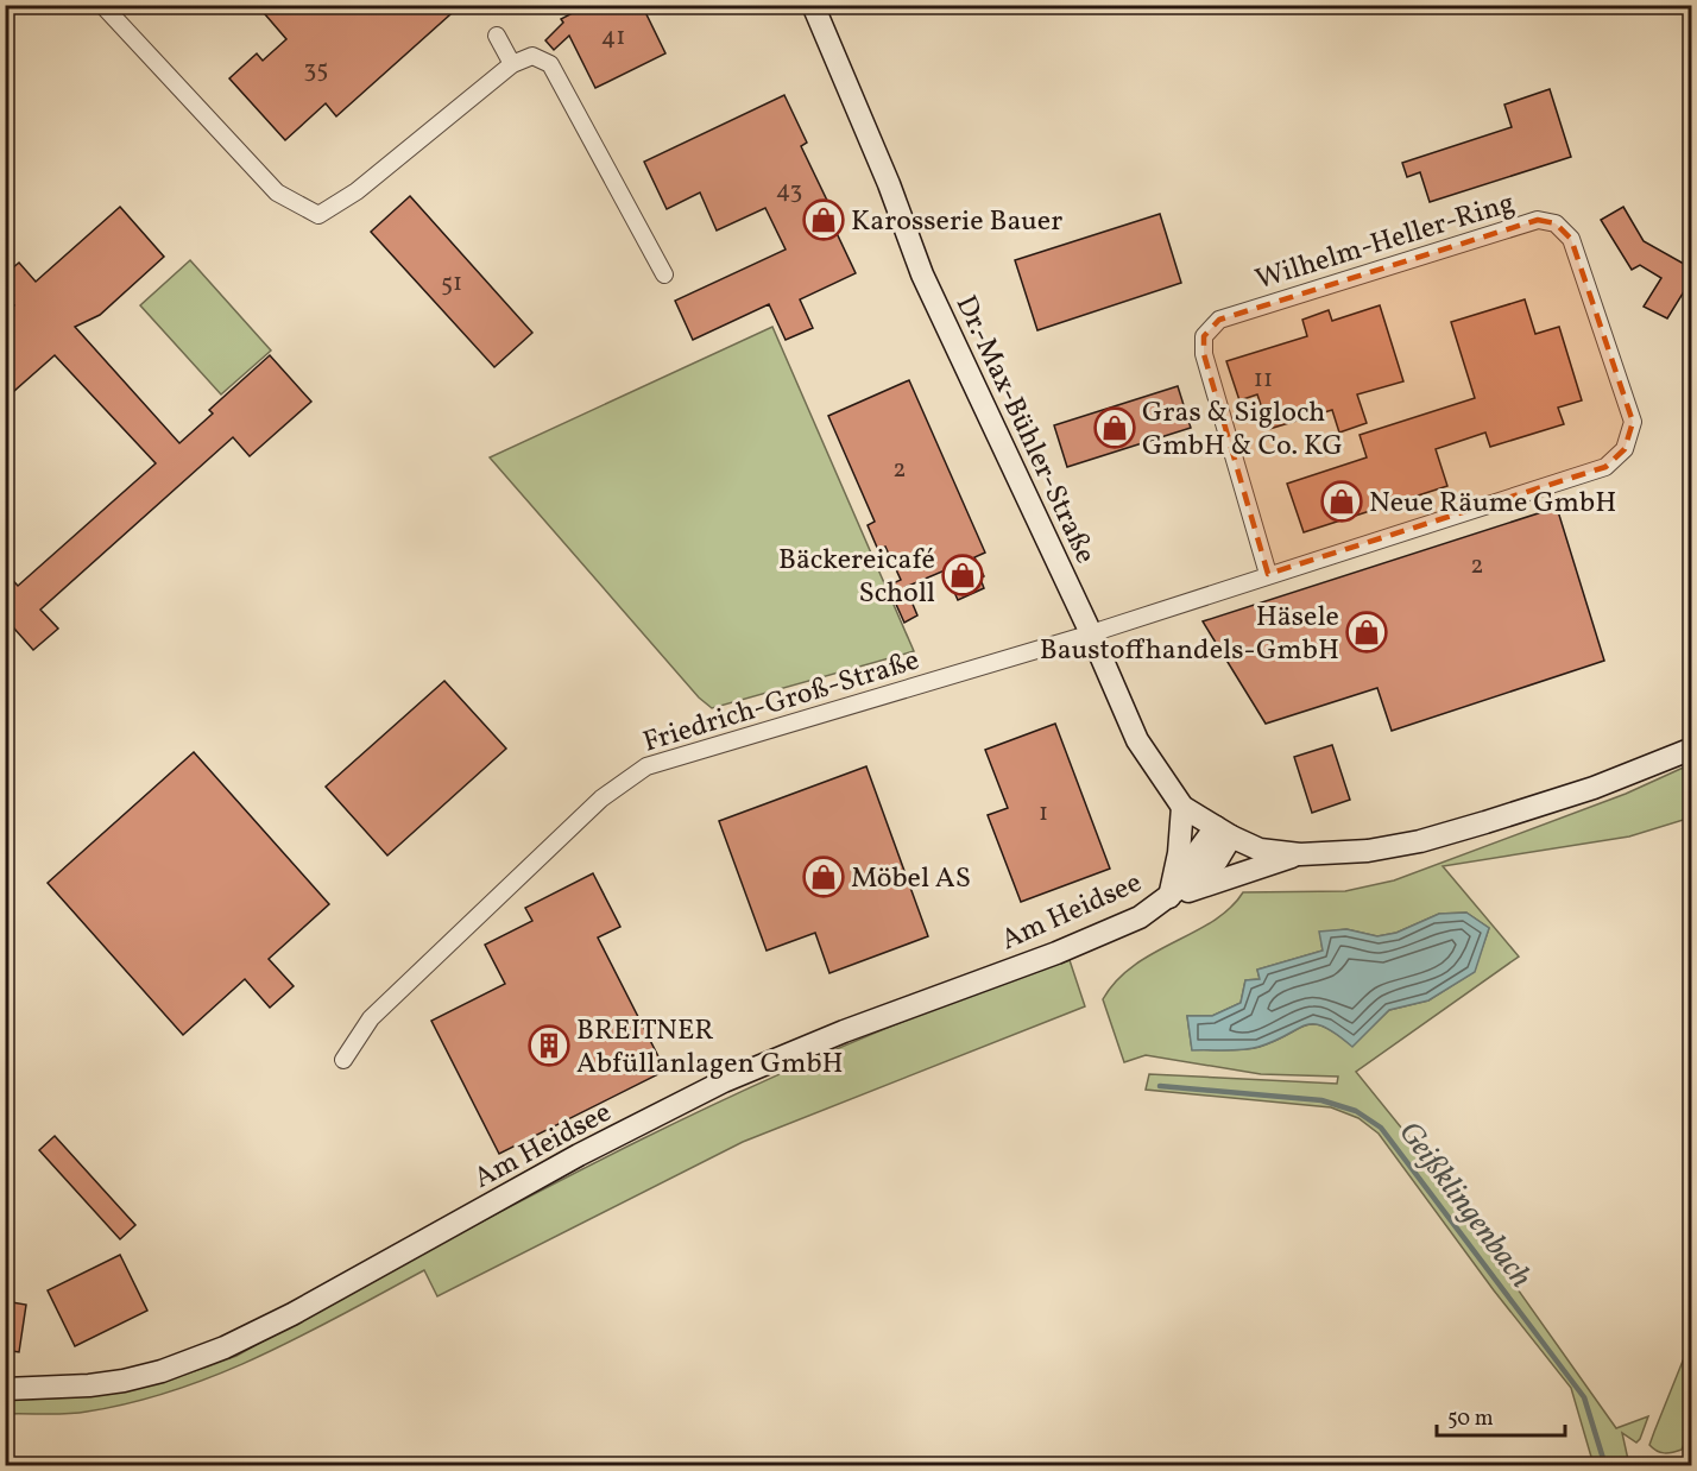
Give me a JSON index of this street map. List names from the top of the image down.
{
  "streets": {
    "main road": ["Dr.-Max-Bühler-Straße", "Am Heidsee"],
    "street": ["Wilhelm-Heller-Ring", "Friedrich-Groß-Straße"]
  },
  "crossings": [
    ["Wilhelm-Heller-Ring", "Dr.-Max-Bühler-Straße"],
    ["Wilhelm-Heller-Ring", "Friedrich-Groß-Straße"],
    ["Dr.-Max-Bühler-Straße", "Friedrich-Groß-Straße"],
    ["Dr.-Max-Bühler-Straße", "Am Heidsee"]
  ],
  "water": ["Geißklingenbach"],
  "places": {
    "shop": [
      "Karosserie Bauer",
      "Gras & Sigloch GmbH & Co. KG",
      "Neue Räume GmbH",
      "Bäckereicafé Scholl",
      "Häsele Baustoffhandels-GmbH",
      "Möbel AS"
    ],
    "building": ["BREITNER Abfüllanlagen GmbH"]
  },
  "house_numbers": [
    "41",
    "35",
    "43",
    "51",
    "11",
    "2",
    "2",
    "1"
  ],
  "scale_bar": "50 m"
}
